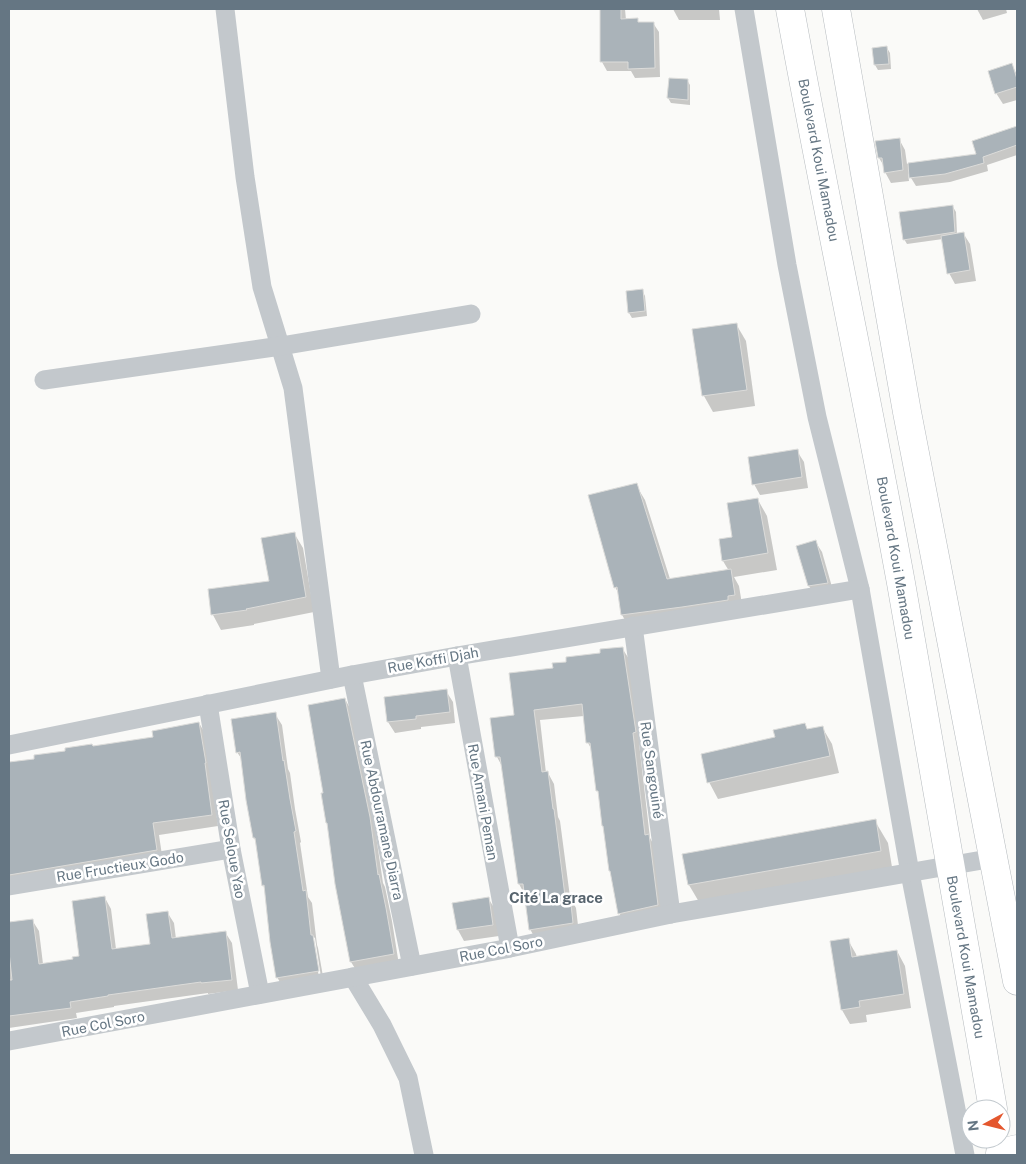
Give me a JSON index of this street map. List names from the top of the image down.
{
  "streets": {
    "main road": ["Boulevard Koui Mamadou"],
    "street": [
      "Rue Koffi Djah",
      "Rue Sangouiné",
      "Rue Amani Peman",
      "Rue Abdouramane Diarra",
      "Rue Seloue Yao",
      "Rue Fructieux Godo",
      "Rue Col Soro"
    ]
  },
  "crossings": [
    ["Boulevard Koui Mamadou", "Rue Col Soro"],
    ["Rue Koffi Djah", "Rue Sangouiné"],
    ["Rue Koffi Djah", "Rue Amani Peman"],
    ["Rue Koffi Djah", "Rue Abdouramane Diarra"],
    ["Rue Koffi Djah", "Rue Seloue Yao"],
    ["Rue Sangouiné", "Rue Col Soro"],
    ["Rue Amani Peman", "Rue Col Soro"],
    ["Rue Abdouramane Diarra", "Rue Col Soro"],
    ["Rue Seloue Yao", "Rue Fructieux Godo"],
    ["Rue Seloue Yao", "Rue Col Soro"]
  ],
  "districts": ["Cité La grace"],
  "north": "left"
}
